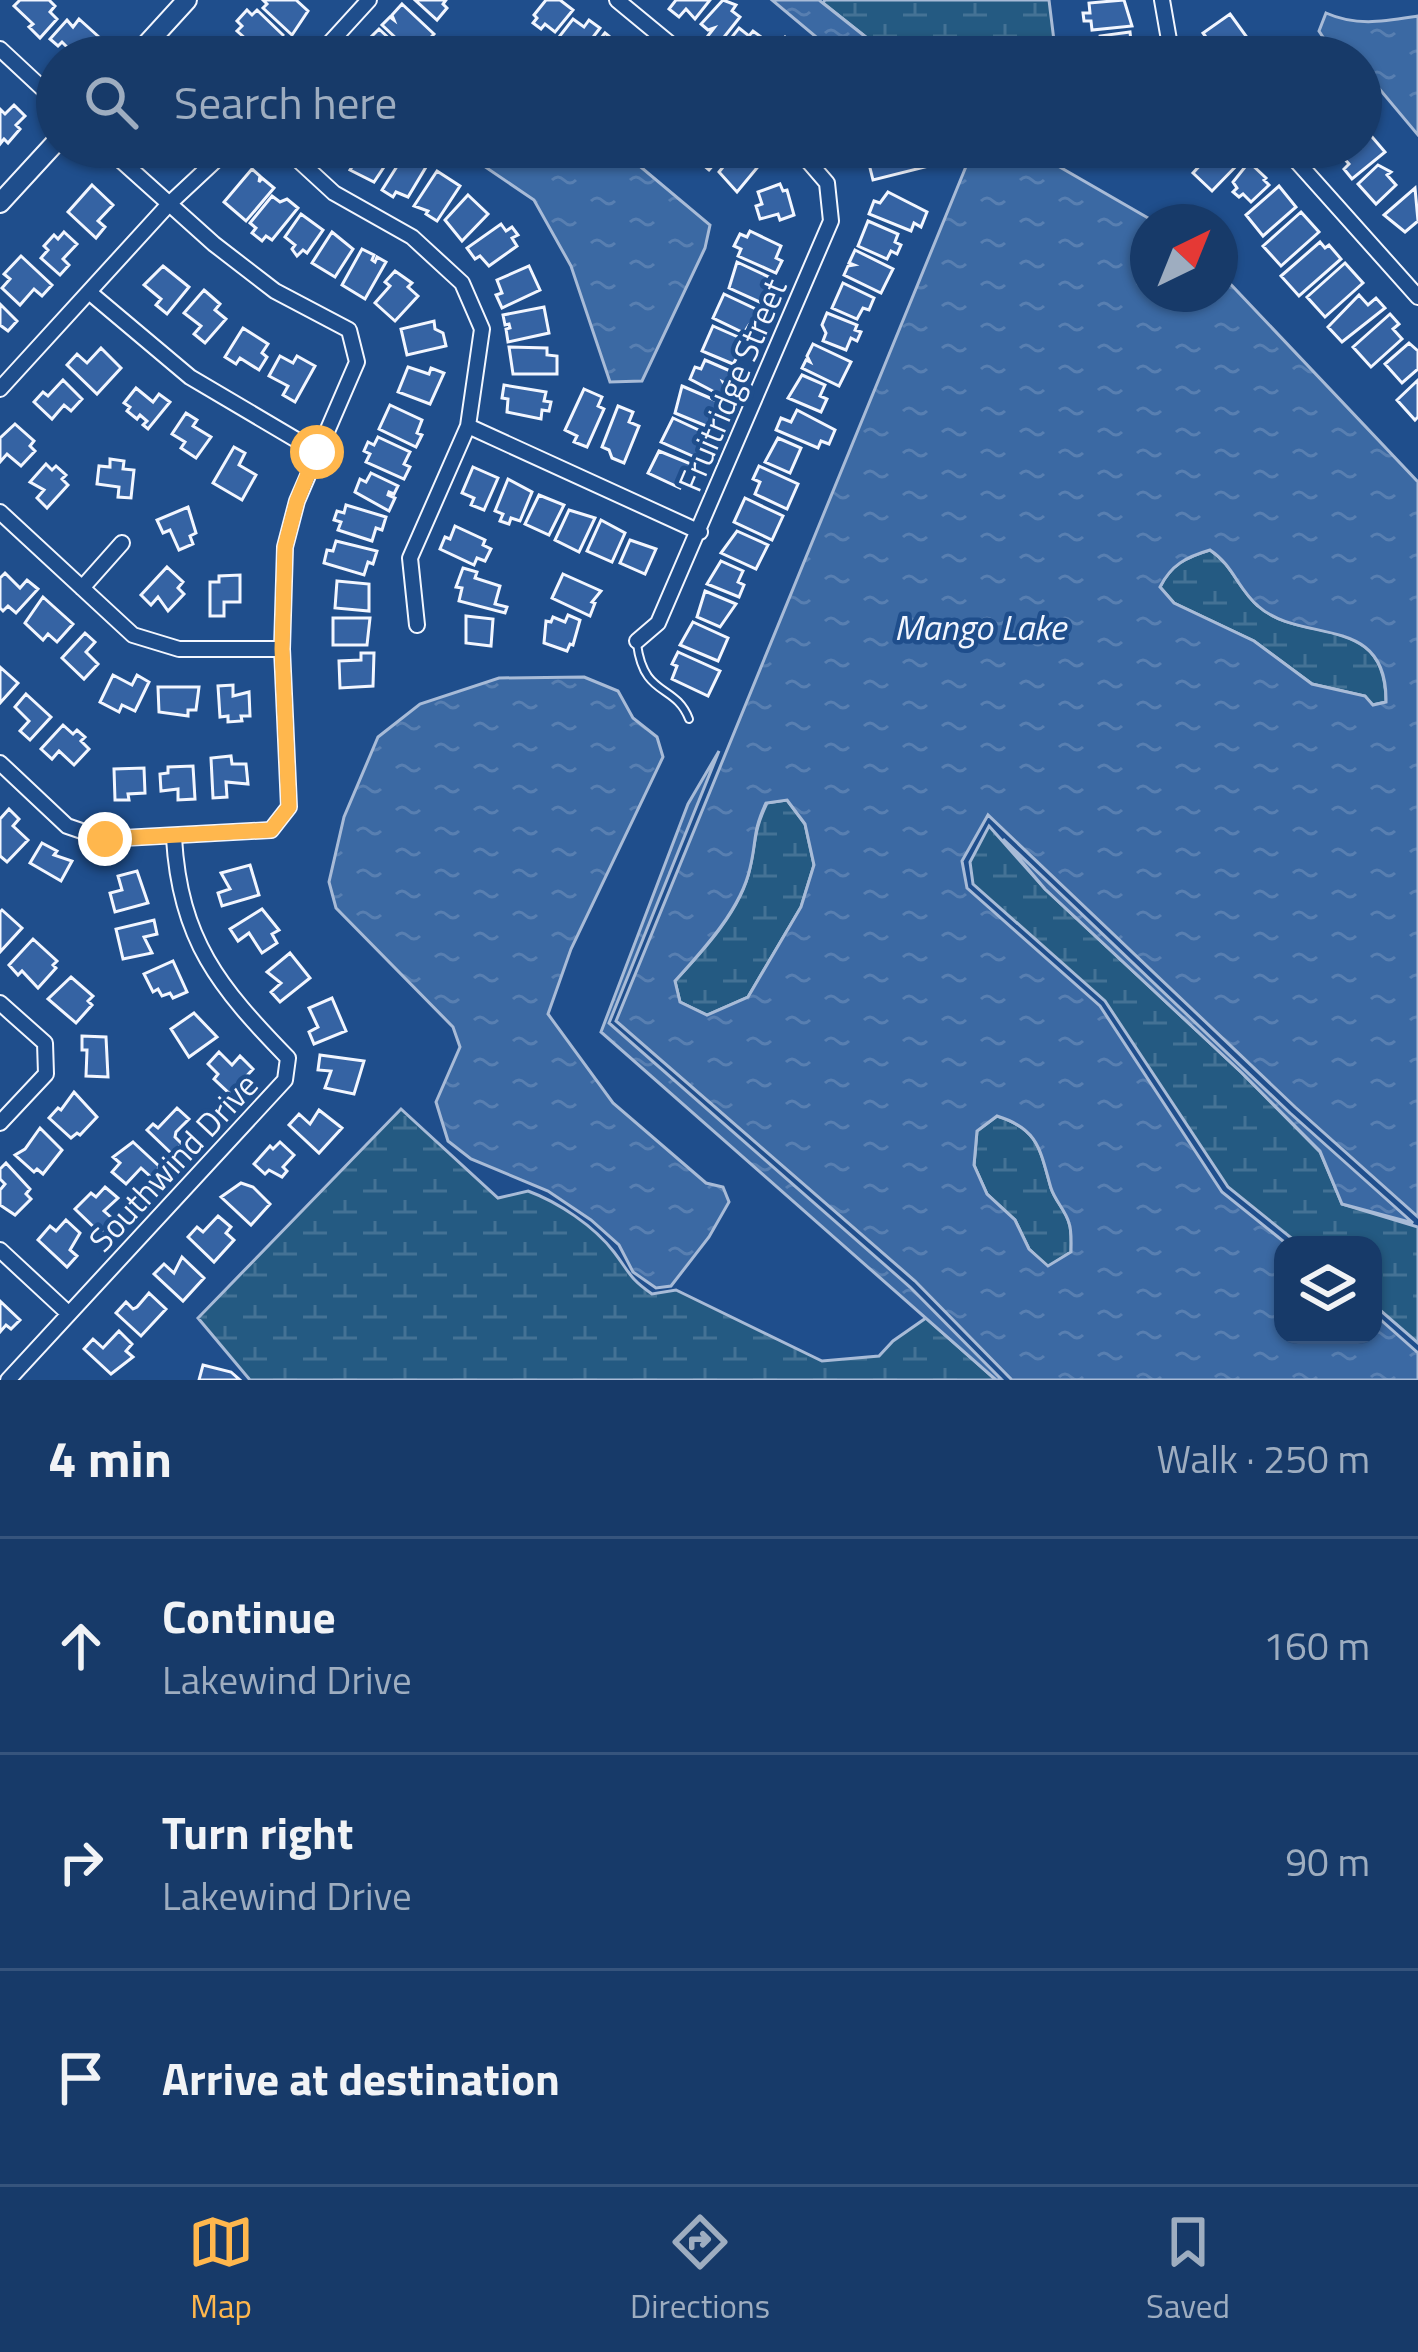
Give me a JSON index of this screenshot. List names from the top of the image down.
{
  "streets": {
    "street": ["Fruitridge Street", "Southwind Drive"]
  },
  "water": ["Mango Lake"],
  "north": "top right",
  "page": {
    "search": "Search here",
    "heading": ["4 min", "Walk · 250 m"],
    "list": [
      ["Continue", "Lakewind Drive", "160 m"],
      ["Turn right", "Lakewind Drive", "90 m"],
      "Arrive at destination"
    ],
    "nav": ["Map", "Directions", "Saved"]
  }
}
